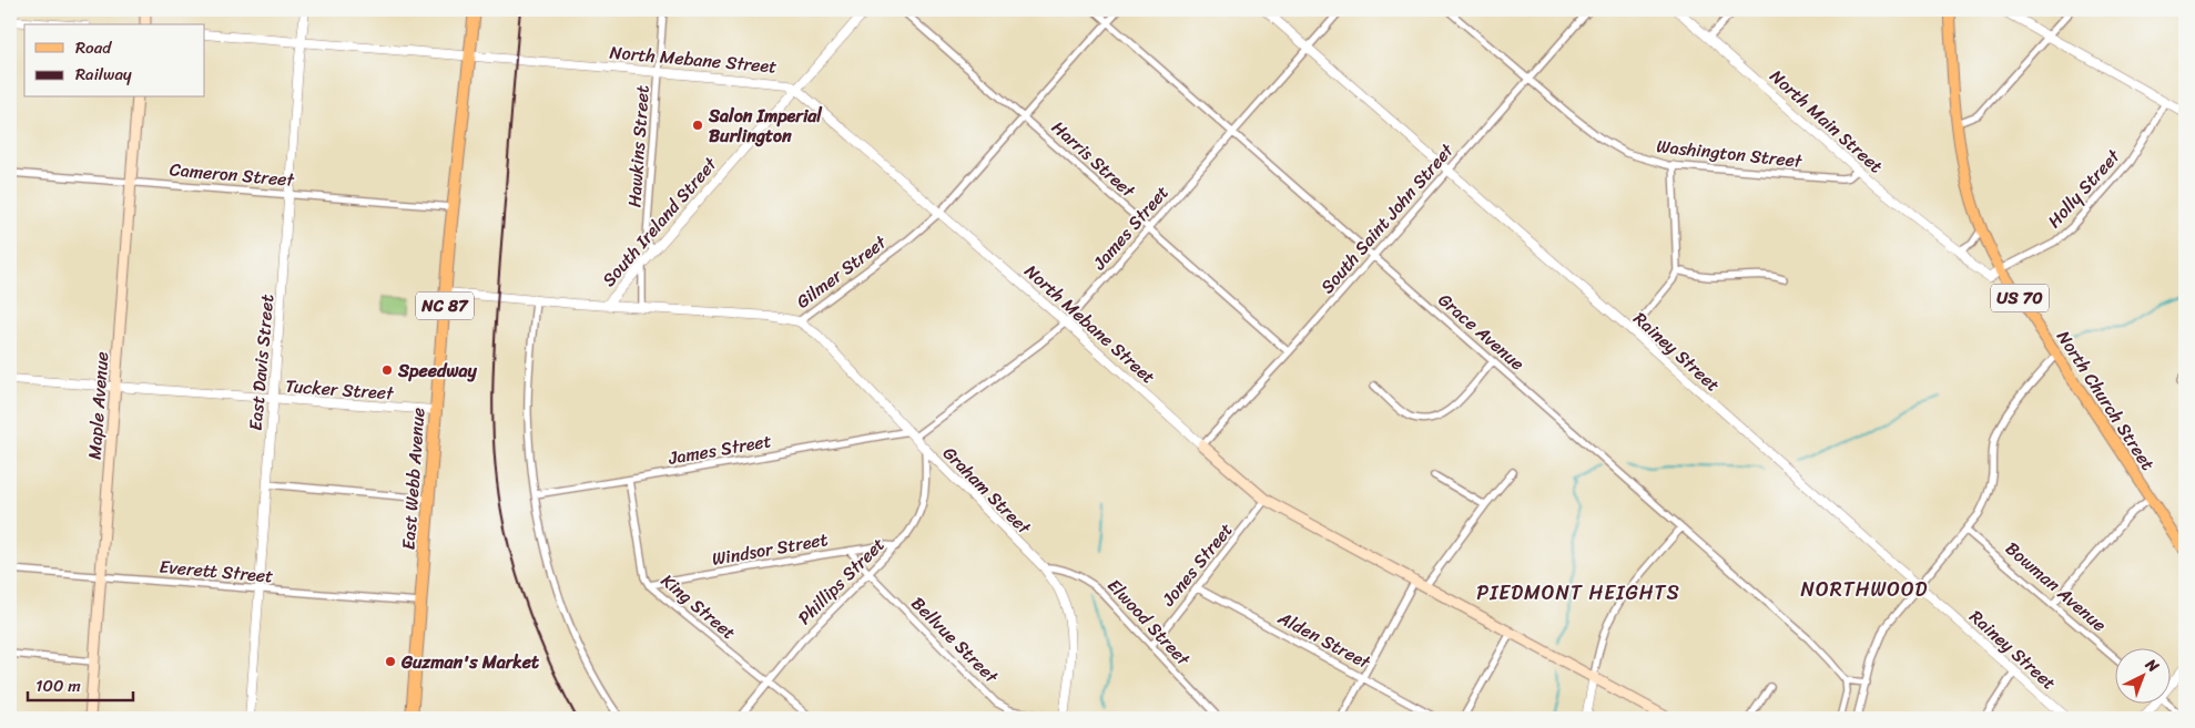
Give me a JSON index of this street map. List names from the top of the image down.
{
  "streets": {
    "highway": ["NC 87", "East Webb Avenue"],
    "main road": [
      "North Mebane Street",
      "US 70",
      "North Church Street",
      "Maple Avenue"
    ],
    "street": [
      "North Main Street",
      "Hawkins Street",
      "Washington Street",
      "Harris Street",
      "Cameron Street",
      "Holly Street",
      "South Saint John Street",
      "South Ireland Street",
      "James Street",
      "Gilmer Street",
      "Grace Avenue",
      "Rainey Street",
      "East Davis Street",
      "Tucker Street",
      "Graham Street",
      "Windsor Street",
      "Jones Street",
      "Everett Street",
      "Phillips Street",
      "Bowman Avenue",
      "King Street",
      "Elwood Street",
      "Bellvue Street",
      "Alden Street"
    ]
  },
  "crossings": [
    ["North Mebane Street", "Hawkins Street"],
    ["North Mebane Street", "South Saint John Street"],
    ["North Mebane Street", "South Ireland Street"],
    ["North Mebane Street", "James Street"],
    ["North Mebane Street", "Gilmer Street"],
    ["North Mebane Street", "East Davis Street"],
    ["North Mebane Street", "East Webb Avenue"],
    ["North Mebane Street", "Jones Street"],
    ["North Main Street", "Washington Street"],
    ["North Main Street", "Holly Street"],
    ["North Main Street", "North Church Street"],
    ["Hawkins Street", "South Ireland Street"],
    ["Washington Street", "South Saint John Street"],
    ["Harris Street", "South Saint John Street"],
    ["Harris Street", "James Street"],
    ["Harris Street", "Gilmer Street"],
    ["Cameron Street", "East Davis Street"],
    ["Cameron Street", "Maple Avenue"],
    ["Cameron Street", "East Webb Avenue"],
    ["Holly Street", "North Church Street"],
    ["South Saint John Street", "Grace Avenue"],
    ["South Saint John Street", "Rainey Street"],
    ["South Ireland Street", "Gilmer Street"],
    ["James Street", "Grace Avenue"],
    ["James Street", "Rainey Street"],
    ["James Street", "Graham Street"],
    ["James Street", "King Street"],
    ["Gilmer Street", "Grace Avenue"],
    ["Gilmer Street", "East Webb Avenue"],
    ["Gilmer Street", "Graham Street"],
    ["East Davis Street", "Tucker Street"],
    ["East Davis Street", "Everett Street"],
    ["Tucker Street", "Maple Avenue"],
    ["Tucker Street", "East Webb Avenue"],
    ["Maple Avenue", "Everett Street"],
    ["East Webb Avenue", "Everett Street"],
    ["Graham Street", "Phillips Street"],
    ["Graham Street", "Elwood Street"],
    ["Windsor Street", "Phillips Street"],
    ["Windsor Street", "King Street"],
    ["Windsor Street", "Bellvue Street"],
    ["Jones Street", "Elwood Street"],
    ["Jones Street", "Alden Street"],
    ["Phillips Street", "King Street"],
    ["Phillips Street", "Bellvue Street"]
  ],
  "districts": ["NORTHWOOD", "PIEDMONT HEIGHTS"],
  "places": ["Salon Imperial Burlington", "Speedway", "Guzman's Market"],
  "legend": ["Road", "Railway"],
  "scale_bar": "100 m",
  "north": "top right"
}
